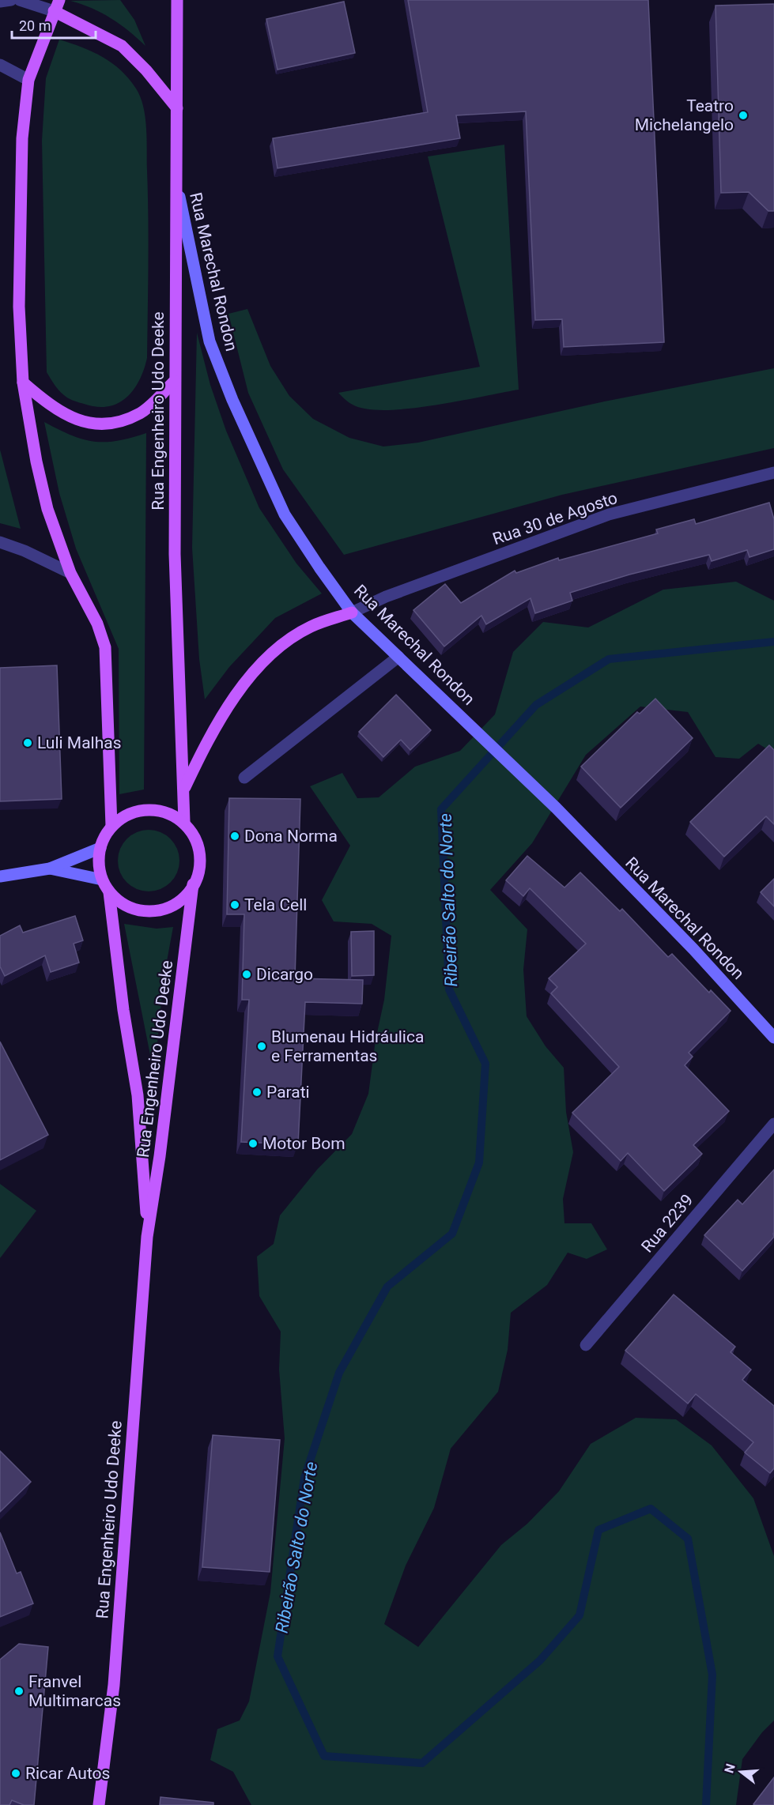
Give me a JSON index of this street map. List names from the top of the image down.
{
  "streets": {
    "main road": ["Rua Marechal Rondon", "Rua Engenheiro Udo Deeke"],
    "street": ["Rua 30 de Agosto", "Rua 2239"]
  },
  "crossings": [
    ["Rua Marechal Rondon", "Rua Engenheiro Udo Deeke"],
    ["Rua Marechal Rondon", "Rua 30 de Agosto"]
  ],
  "water": ["Ribeirão Salto do Norte"],
  "places": [
    "Teatro Michelangelo",
    "Luli Malhas",
    "Dona Norma",
    "Tela Cell",
    "Dicargo",
    "Blumenau Hidráulica e Ferramentas",
    "Parati",
    "Motor Bom",
    "Franvel Multimarcas",
    "Ricar Autos"
  ],
  "scale_bar": "20 m",
  "north": "left"
}
